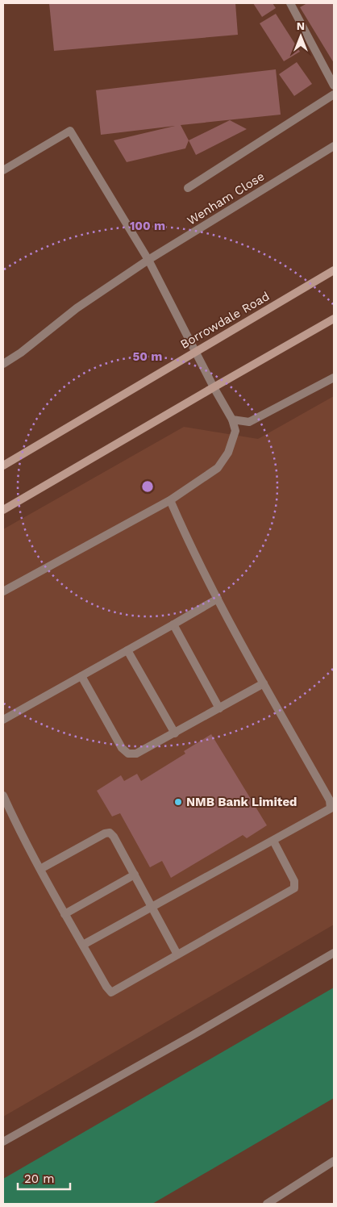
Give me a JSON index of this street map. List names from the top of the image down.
{
  "streets": {
    "main road": ["Borrowdale Road"],
    "street": ["Wenham Close"]
  },
  "places": ["NMB Bank Limited"],
  "scale_bar": "20 m",
  "north": "top",
  "rings": ["100 m", "50 m"]
}
